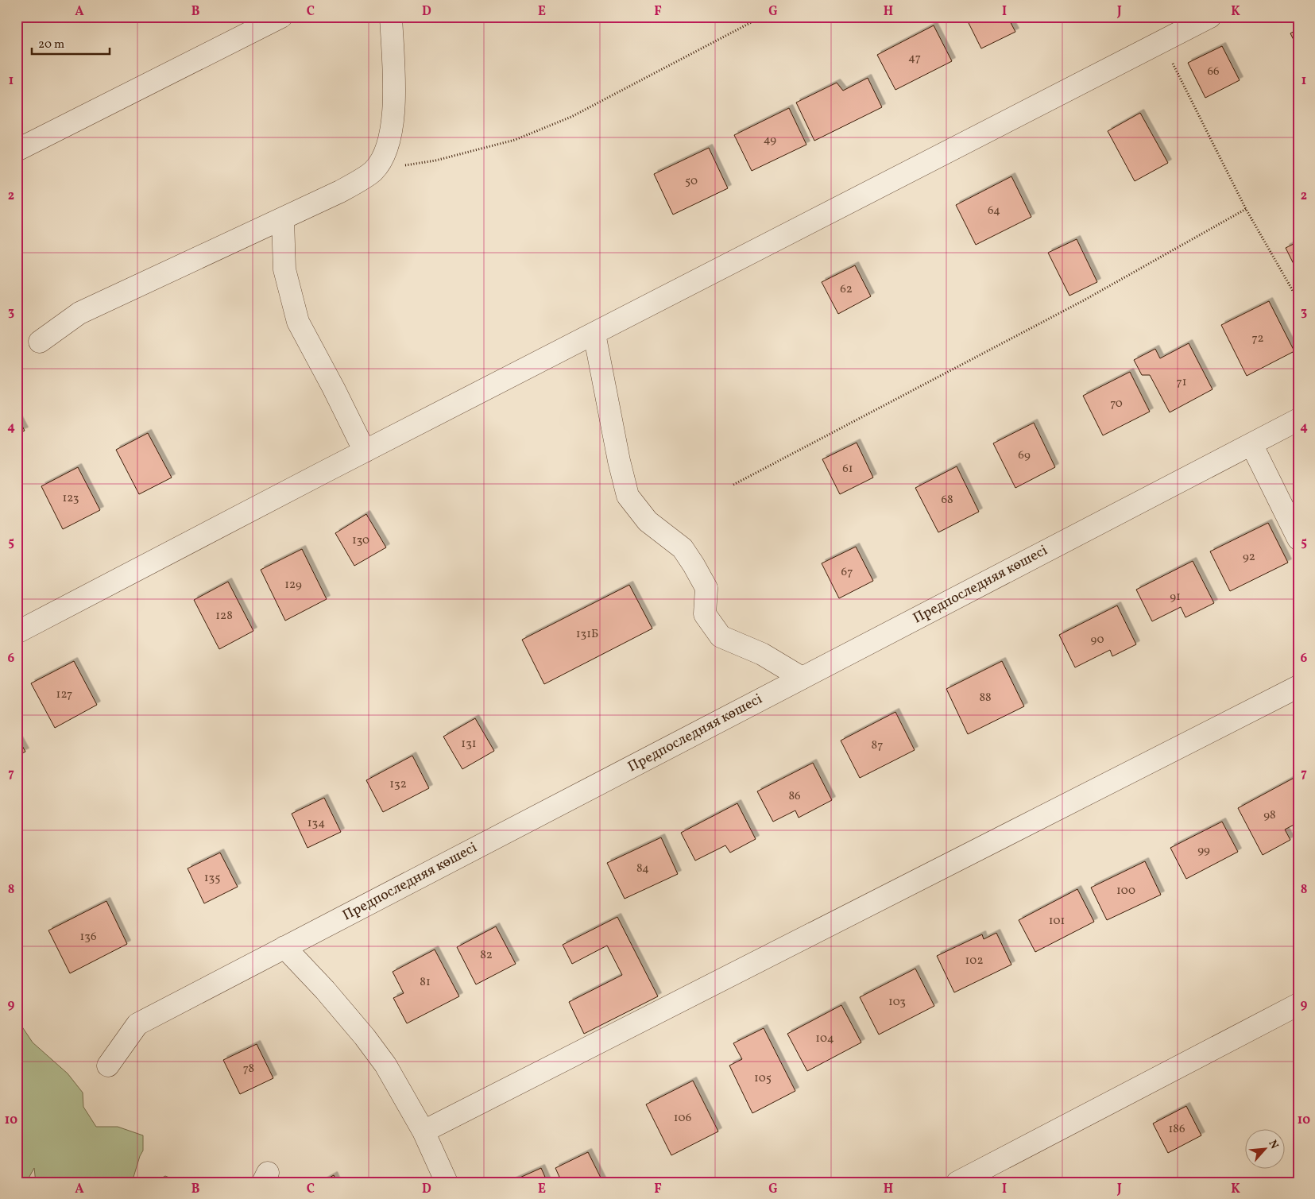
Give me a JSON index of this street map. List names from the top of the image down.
{
  "streets": {
    "street": ["Предпоследняя көшесі"]
  },
  "house_numbers": [
    "47",
    "66",
    "49",
    "50",
    "64",
    "62",
    "72",
    "71",
    "70",
    "69",
    "61",
    "123",
    "68",
    "130",
    "92",
    "67",
    "129",
    "91",
    "128",
    "131Б",
    "90",
    "127",
    "88",
    "131",
    "87",
    "132",
    "86",
    "98",
    "134",
    "99",
    "84",
    "135",
    "100",
    "101",
    "136",
    "82",
    "102",
    "81",
    "103",
    "104",
    "78",
    "105",
    "106",
    "186"
  ],
  "scale_bar": "20 m",
  "north": "top right",
  "grid": {
    "columns": [
      "A",
      "B",
      "C",
      "D",
      "E",
      "F",
      "G",
      "H",
      "I",
      "J",
      "K"
    ],
    "rows": [
      "1",
      "2",
      "3",
      "4",
      "5",
      "6",
      "7",
      "8",
      "9",
      "10"
    ]
  }
}
